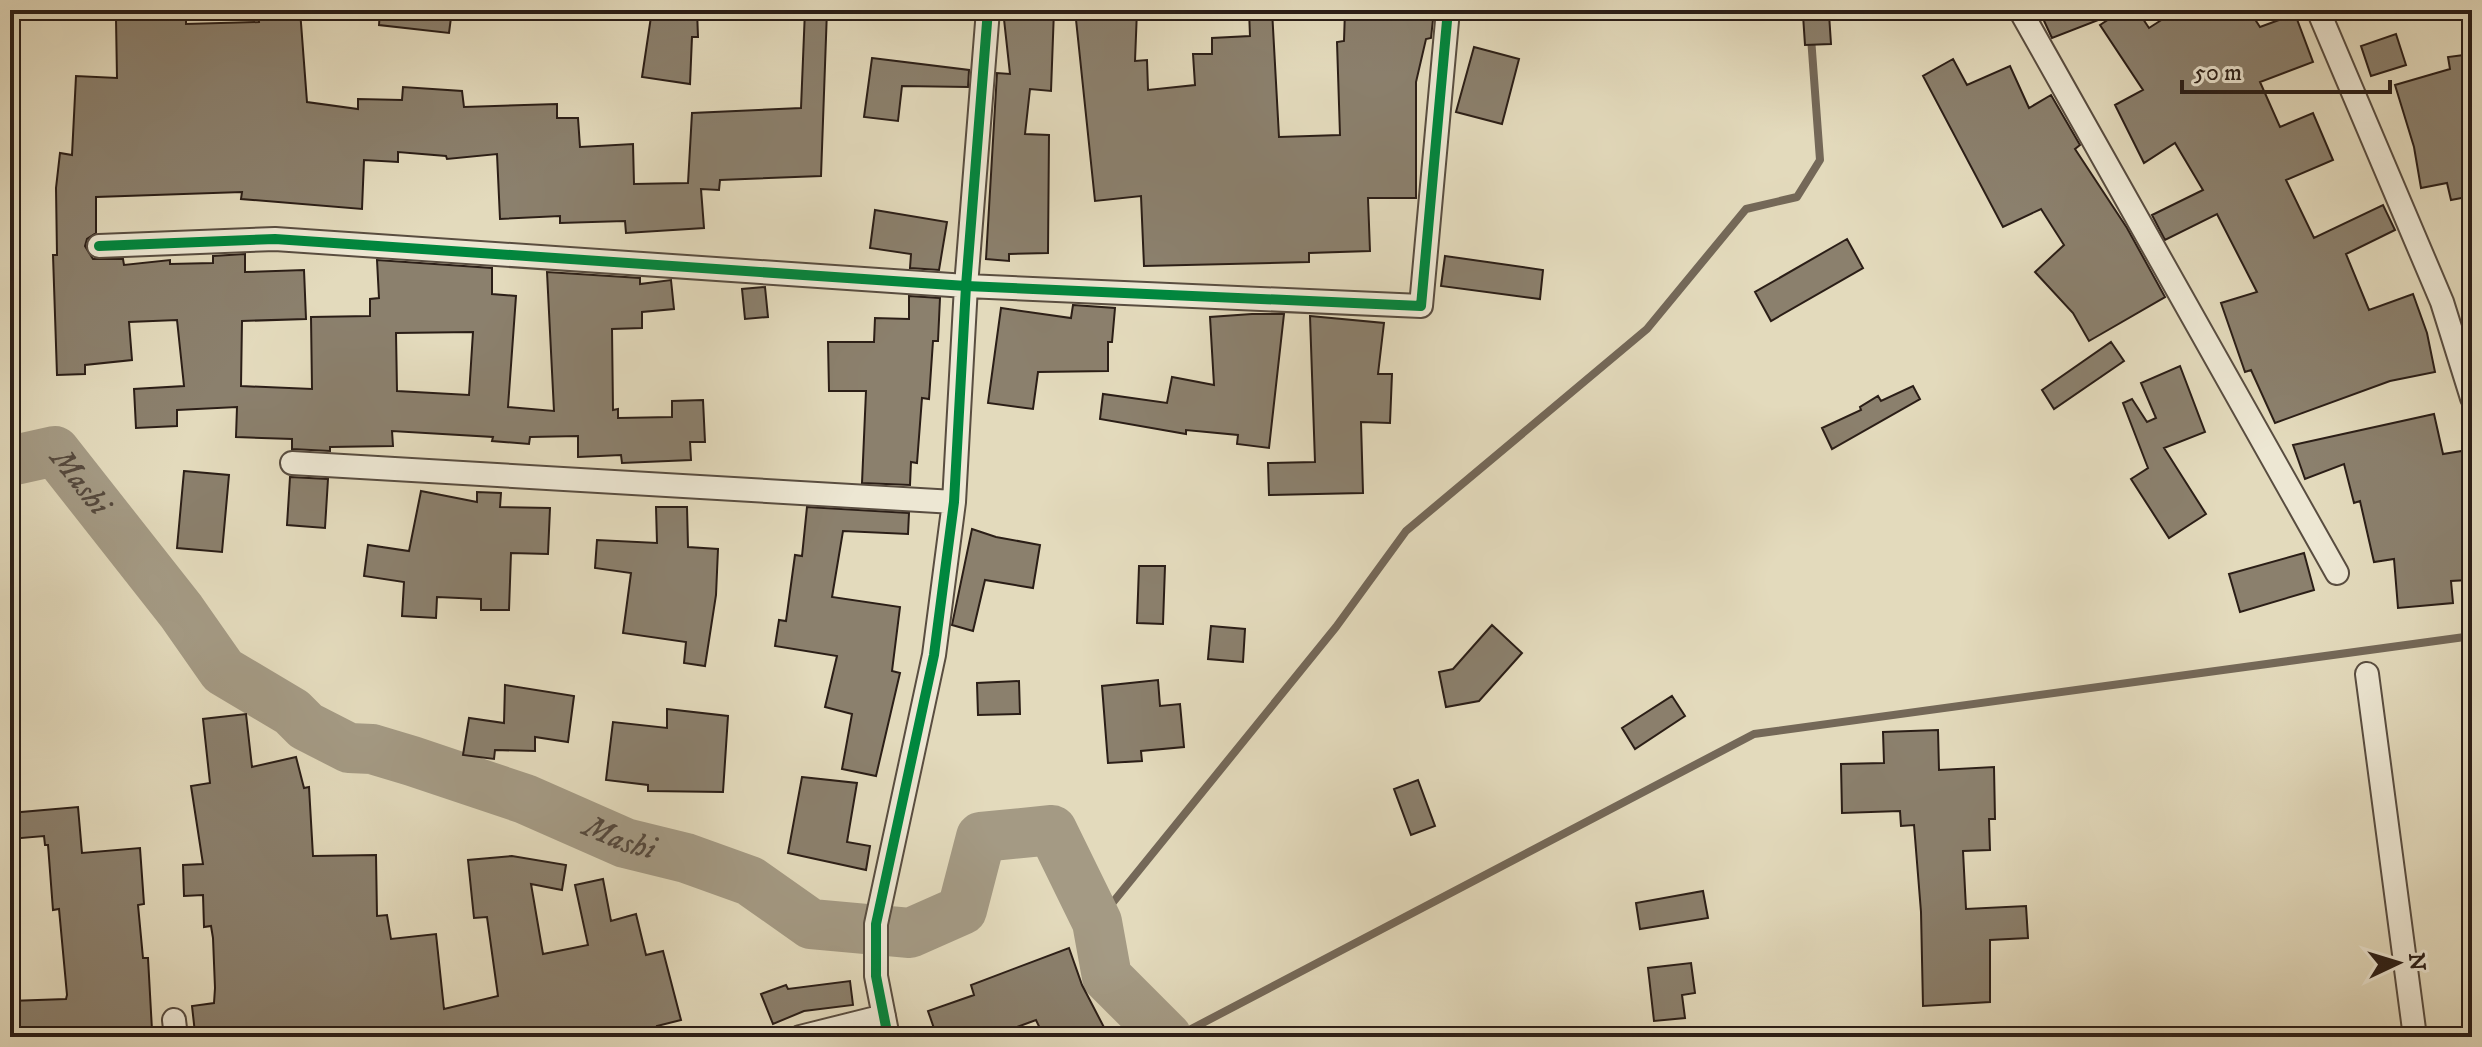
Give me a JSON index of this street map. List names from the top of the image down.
{
  "water": ["Mashi"],
  "scale_bar": "50 m",
  "north": "right"
}
